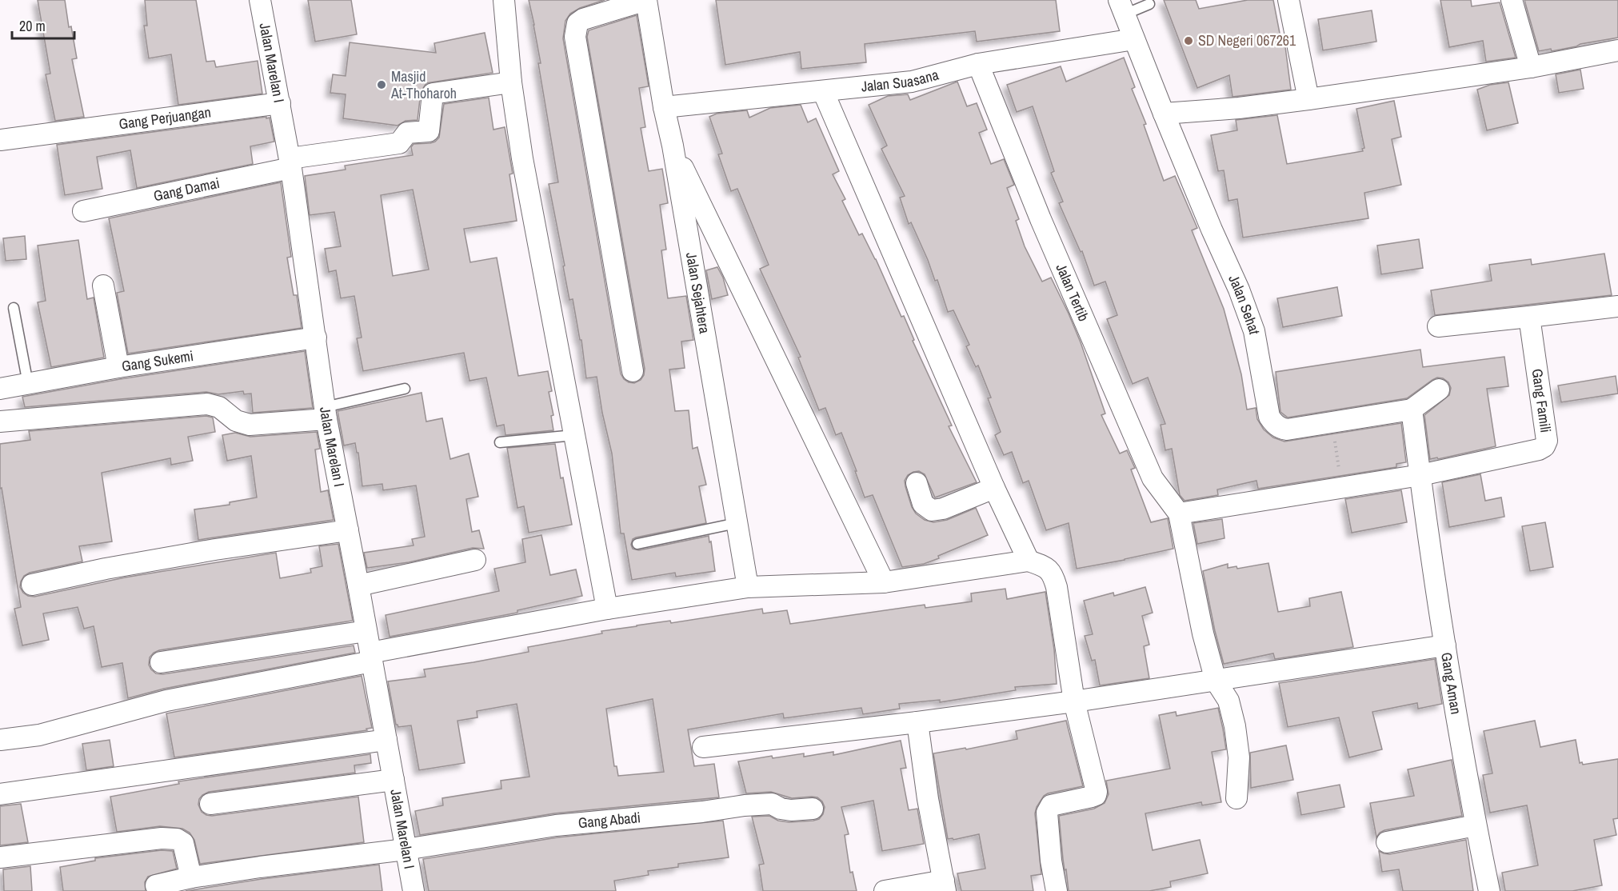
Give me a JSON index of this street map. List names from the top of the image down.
{
  "streets": {
    "street": [
      "Jalan Marelan I",
      "Jalan Suasana",
      "Gang Perjuangan",
      "Gang Damai",
      "Jalan Tertib",
      "Jalan Sejahtera",
      "Jalan Sehat",
      "Gang Sukemi",
      "Gang Famili",
      "Gang Aman",
      "Gang Abadi"
    ]
  },
  "crossings": [
    ["Jalan Marelan I", "Gang Perjuangan"],
    ["Jalan Marelan I", "Gang Damai"],
    ["Jalan Marelan I", "Gang Sukemi"],
    ["Jalan Marelan I", "Gang Abadi"],
    ["Jalan Suasana", "Jalan Tertib"],
    ["Jalan Suasana", "Jalan Sejahtera"],
    ["Jalan Suasana", "Jalan Sehat"],
    ["Gang Famili", "Gang Aman"]
  ],
  "places": ["SD Negeri 067261", "Masjid At-Thoharoh"],
  "scale_bar": "20 m"
}
